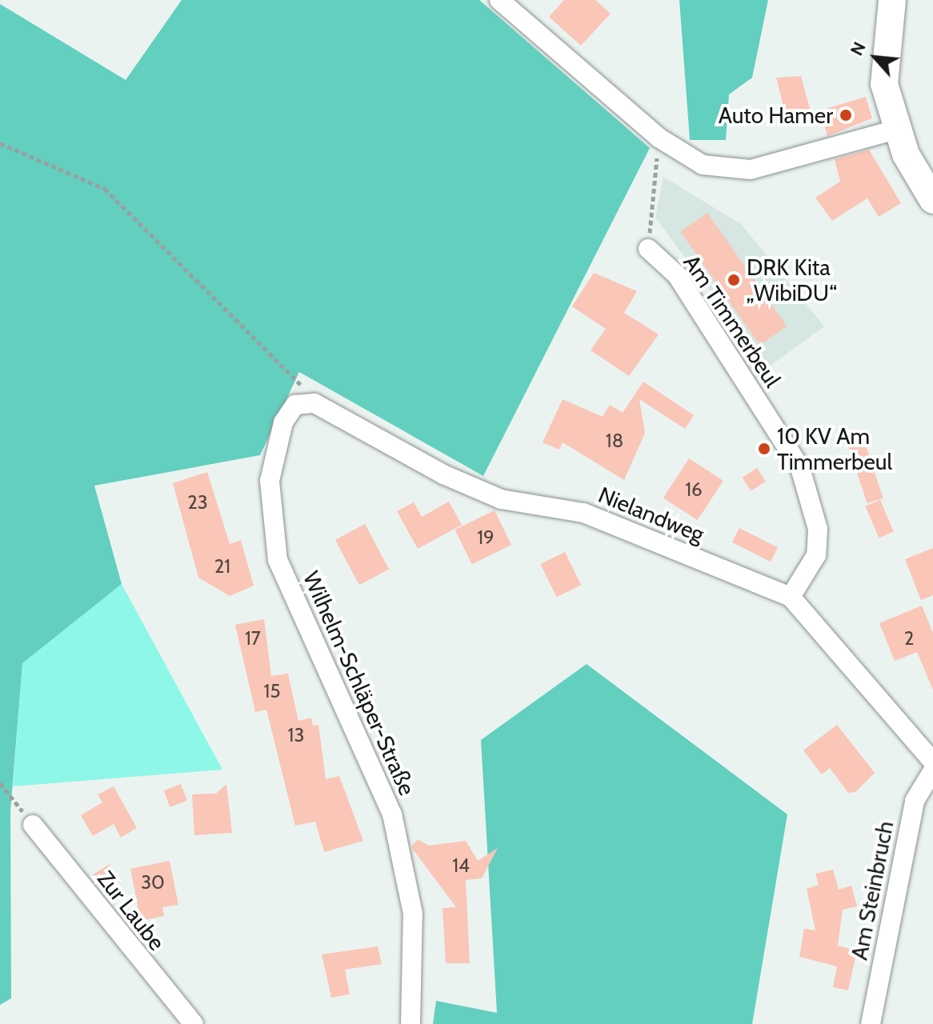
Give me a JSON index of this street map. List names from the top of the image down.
{
  "streets": {
    "street": [
      "Am Timmerbeul",
      "Nielandweg",
      "Wilhelm-Schläper-Straße",
      "Am Steinbruch",
      "Zur Laube"
    ]
  },
  "crossings": [
    ["Am Timmerbeul", "Nielandweg"],
    ["Nielandweg", "Wilhelm-Schläper-Straße"]
  ],
  "places": ["Auto Hamer", "DRK Kita „WibiDU“", "10 KV Am Timmerbeul"],
  "house_numbers": [
    "18",
    "16",
    "23",
    "19",
    "21",
    "17",
    "2",
    "15",
    "13",
    "14",
    "30"
  ],
  "north": "top left"
}
